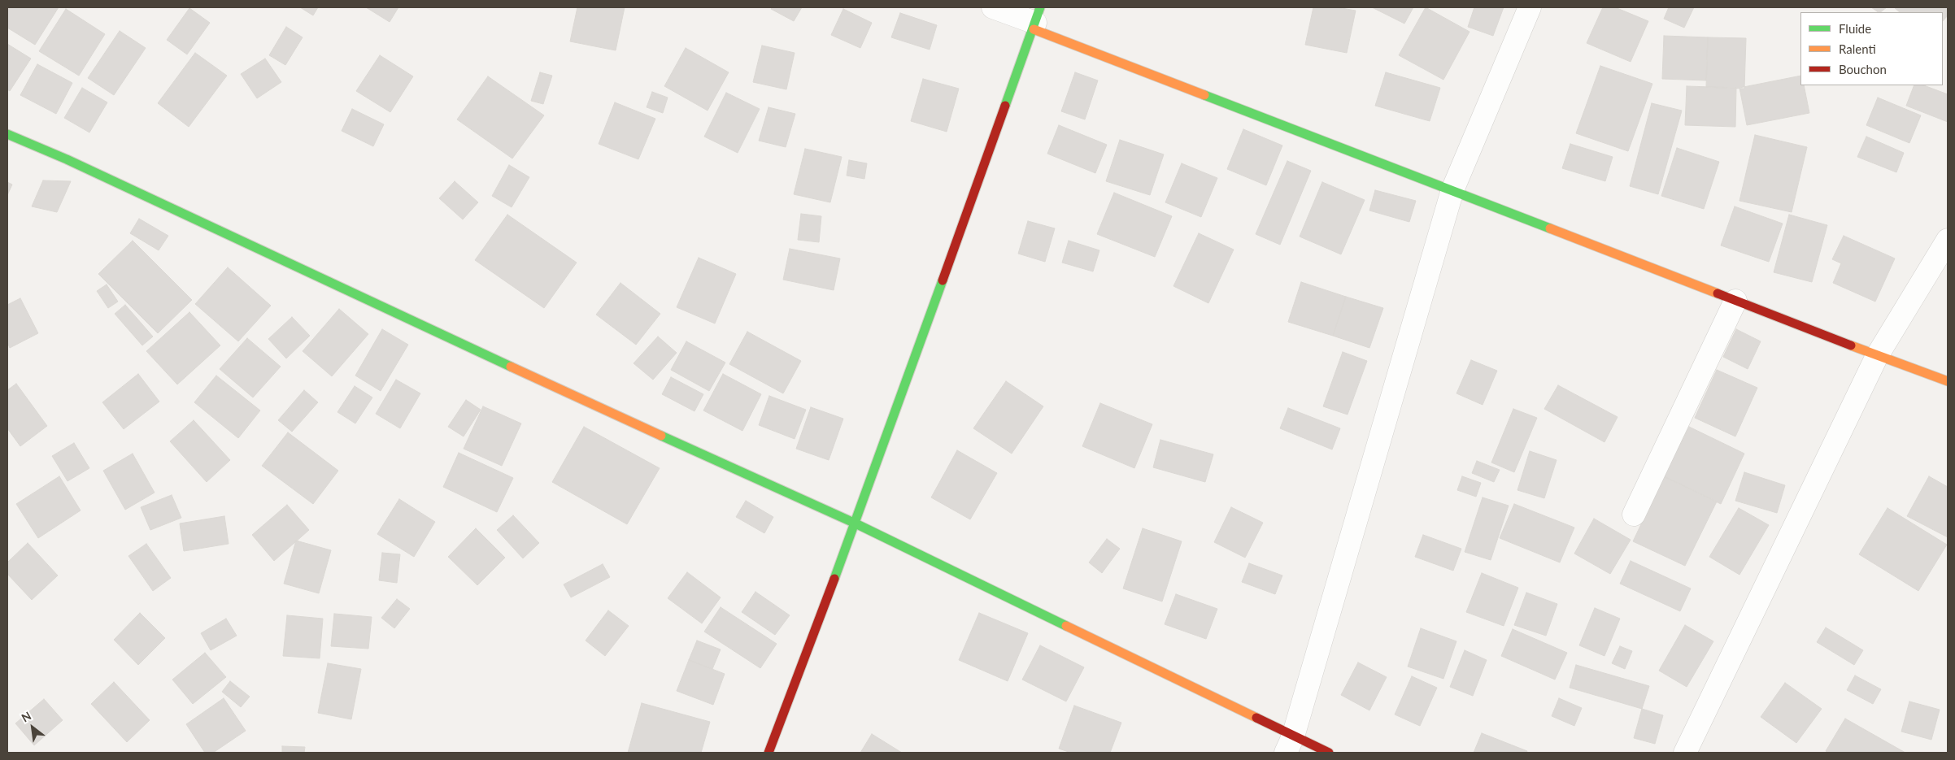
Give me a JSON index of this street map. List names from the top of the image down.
{
  "legend": ["Fluide", "Ralenti", "Bouchon"],
  "north": "top left"
}
